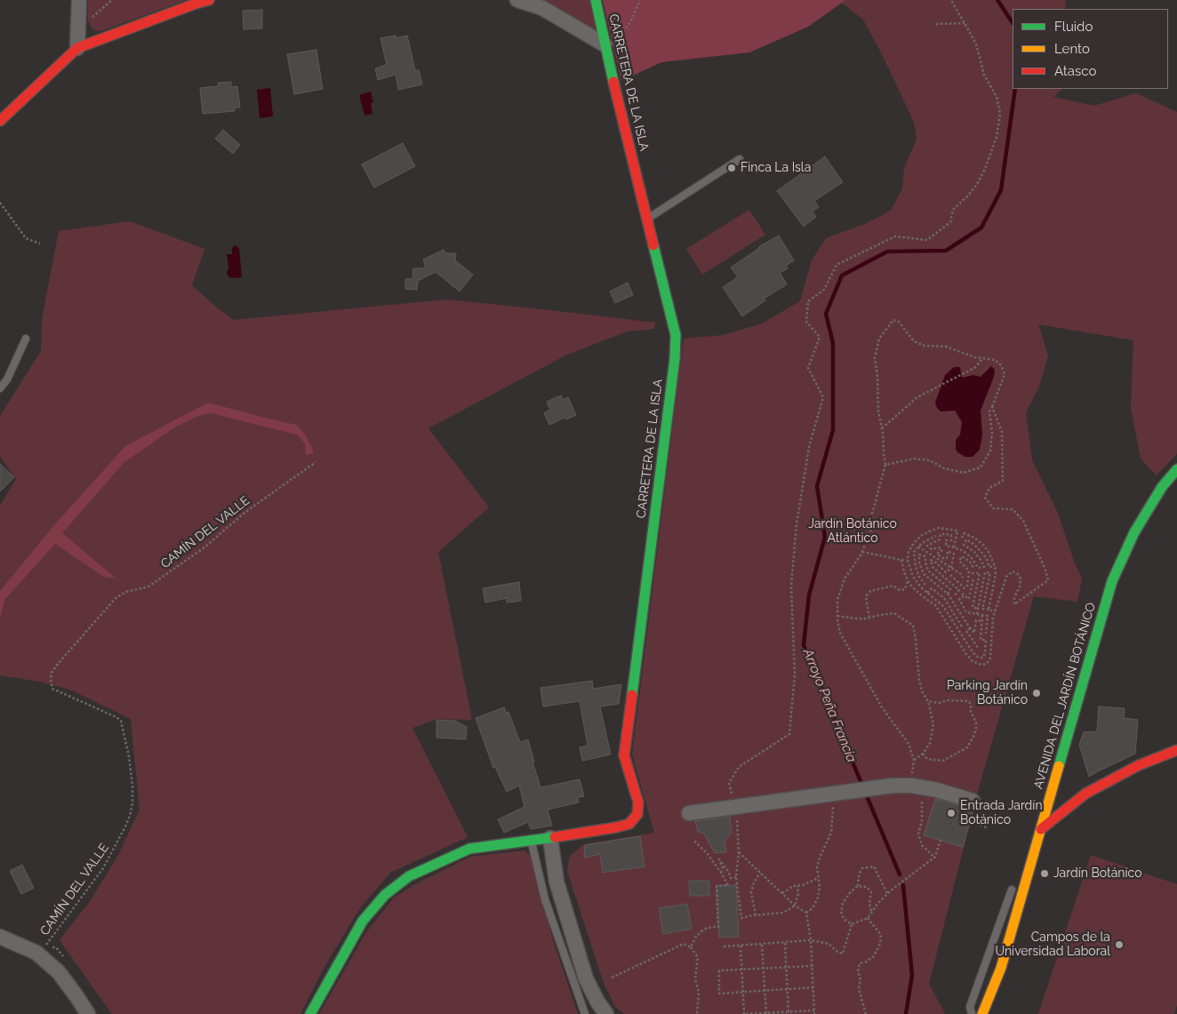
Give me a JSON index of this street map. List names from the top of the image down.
{
  "streets": {
    "main road": ["CARRETERA DE LA ISLA", "AVENIDA DEL JARDÍN BOTÁNICO"],
    "path": ["CAMÍN DEL VALLE"]
  },
  "water": ["Arroyo Peña Francia"],
  "parks": ["Jardín Botánico Atlántico"],
  "places": [
    "Finca La Isla",
    "Parking Jardín Botánico",
    "Entrada Jardín Botánico",
    "Jardín Botánico",
    "Campos de la Universidad Laboral"
  ],
  "legend": ["Fluido", "Lento", "Atasco"]
}
